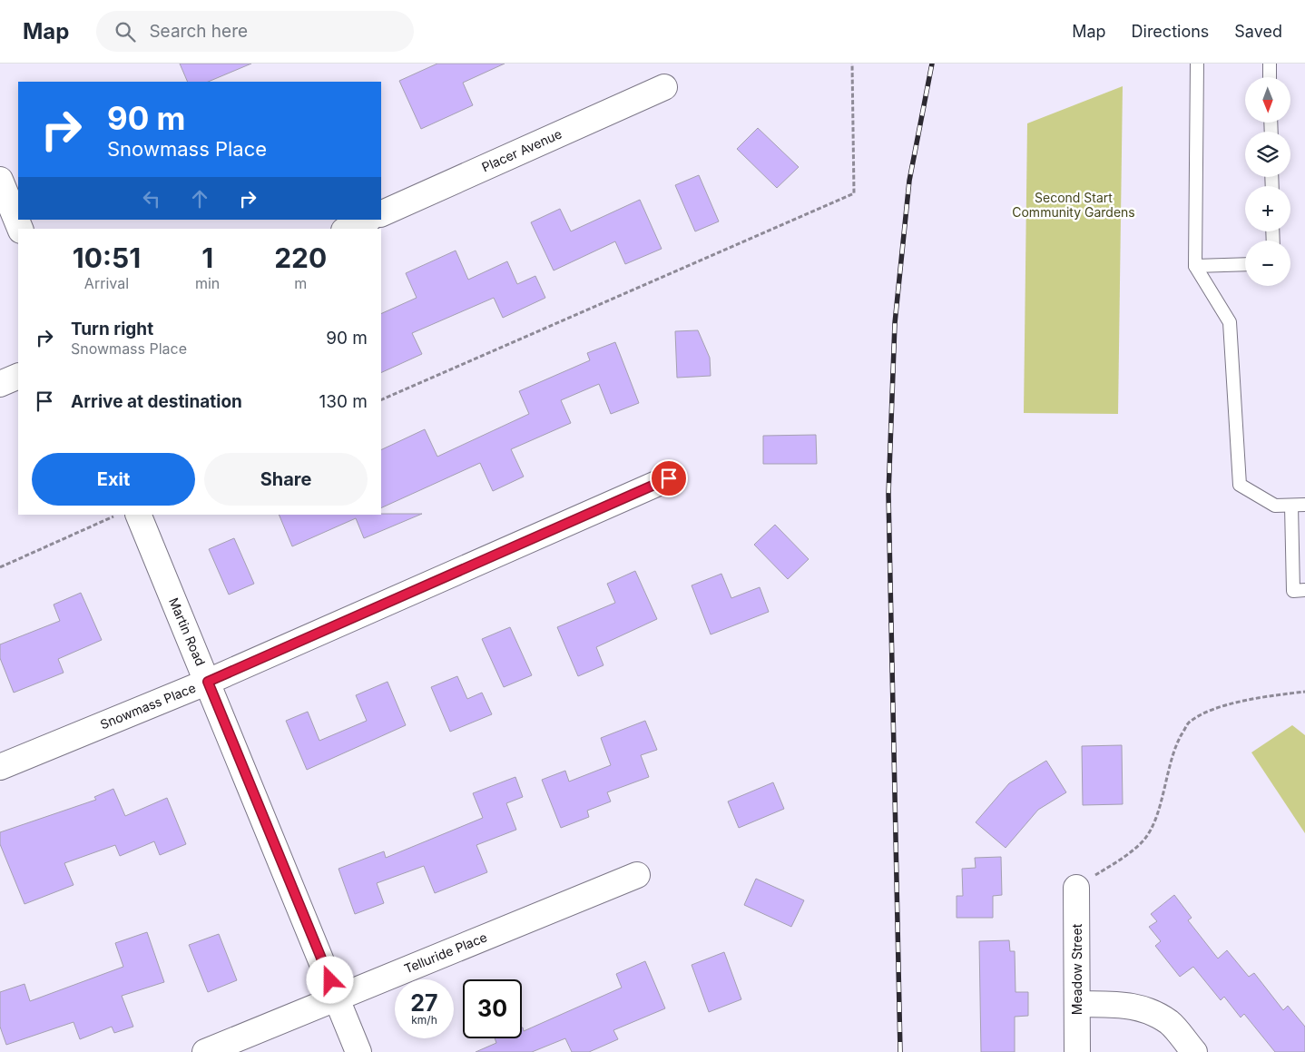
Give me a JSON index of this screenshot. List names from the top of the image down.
{
  "streets": {
    "street": [
      "Placer Avenue",
      "Martin Road",
      "Snowmass Place",
      "Telluride Place",
      "Meadow Street"
    ]
  },
  "crossings": [
    ["Martin Road", "Snowmass Place"],
    ["Martin Road", "Telluride Place"]
  ],
  "parks": ["Second Start Community Gardens"],
  "north": "bottom",
  "page": {
    "header": "Map",
    "search": "Search here",
    "nav": ["Map", "Directions", "Saved"],
    "map_buttons": ["+", "−"],
    "turn": ["90 m", "Snowmass Place"],
    "eta": [
      "10:51",
      "Arrival",
      "1",
      "min",
      "220",
      "m"
    ],
    "list": [
      {
        "name": "Turn right",
        "note": "Snowmass Place",
        "value": "90 m"
      },
      {
        "name": "Arrive at destination",
        "value": "130 m"
      }
    ],
    "buttons": ["Exit", "Share"],
    "speed": "27 km/h",
    "limit": "30"
  }
}
